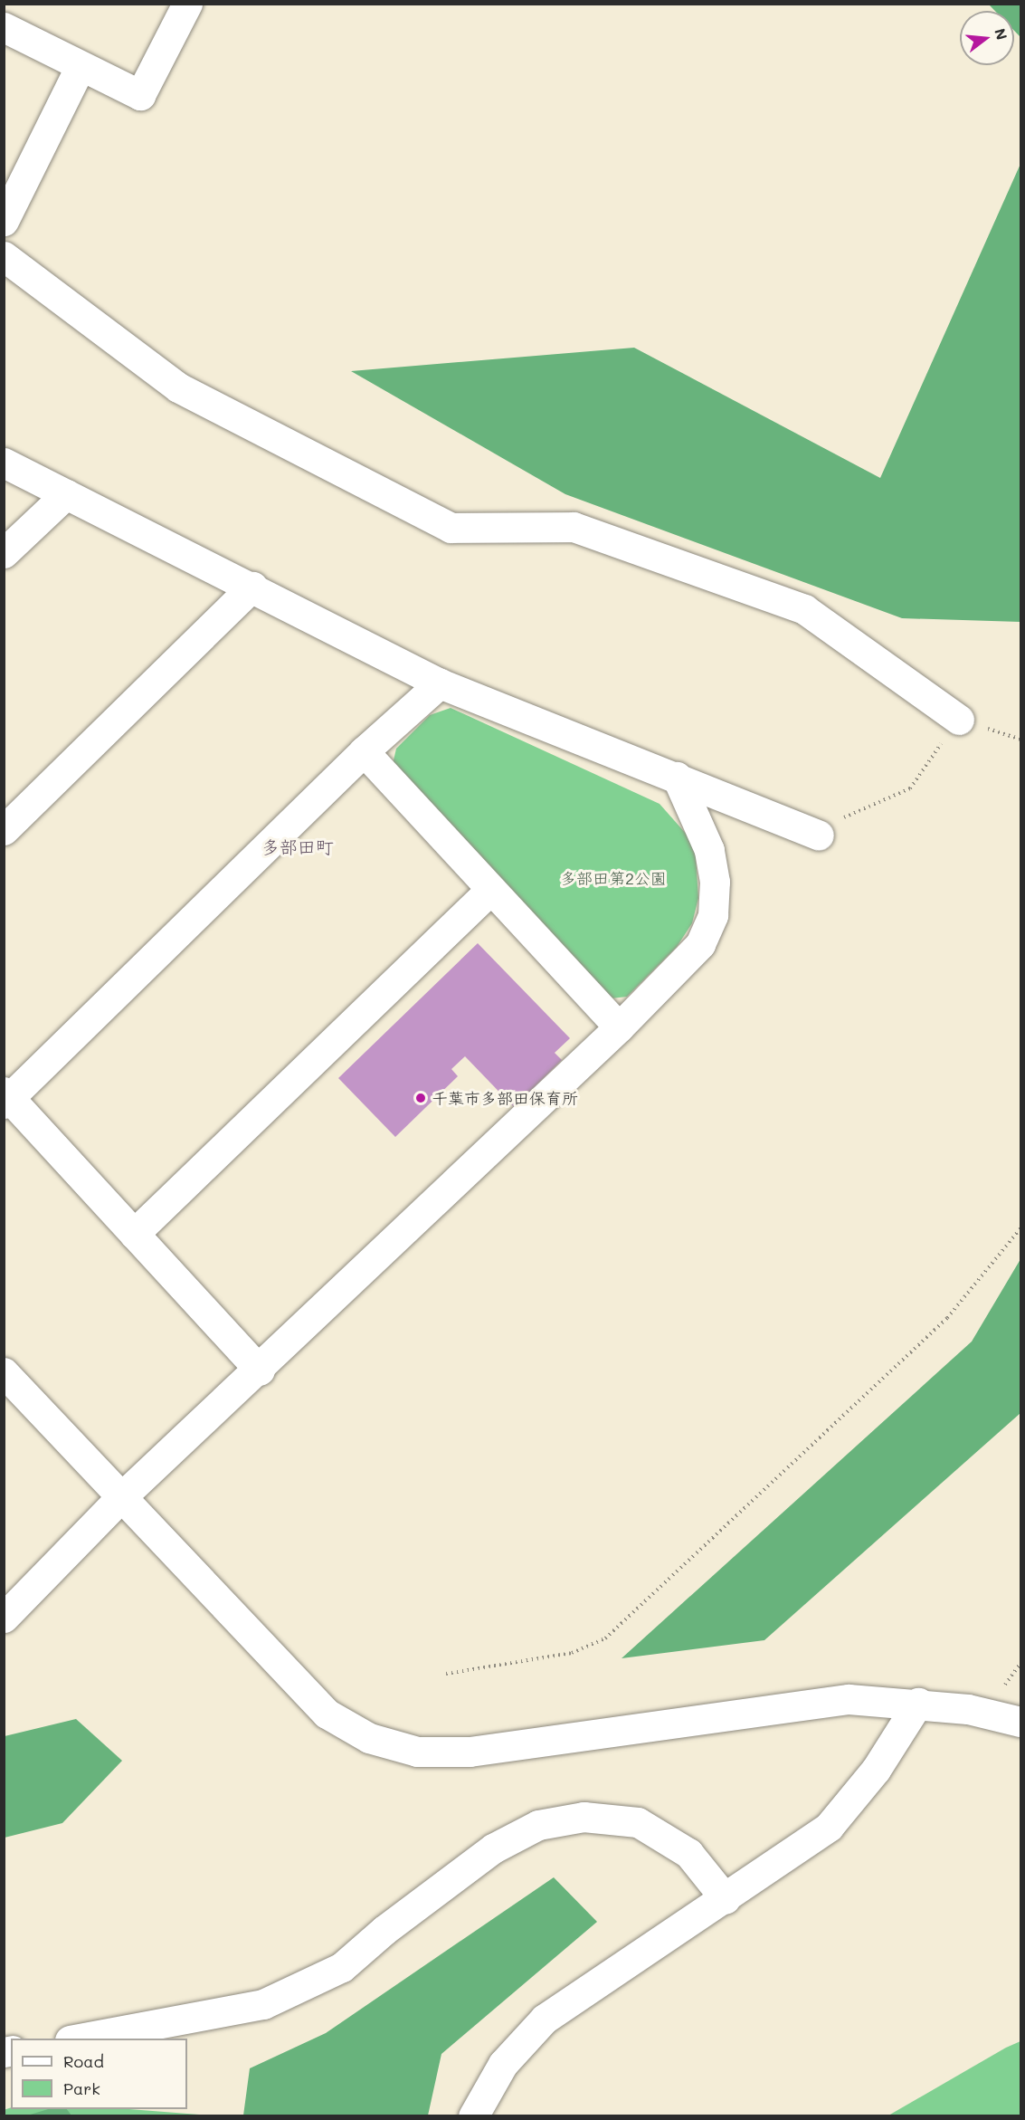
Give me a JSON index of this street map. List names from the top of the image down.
{
  "districts": ["多部田町"],
  "parks": ["多部田第2公園"],
  "places": ["千葉市多部田保育所"],
  "legend": ["Road", "Park"],
  "north": "right"
}
